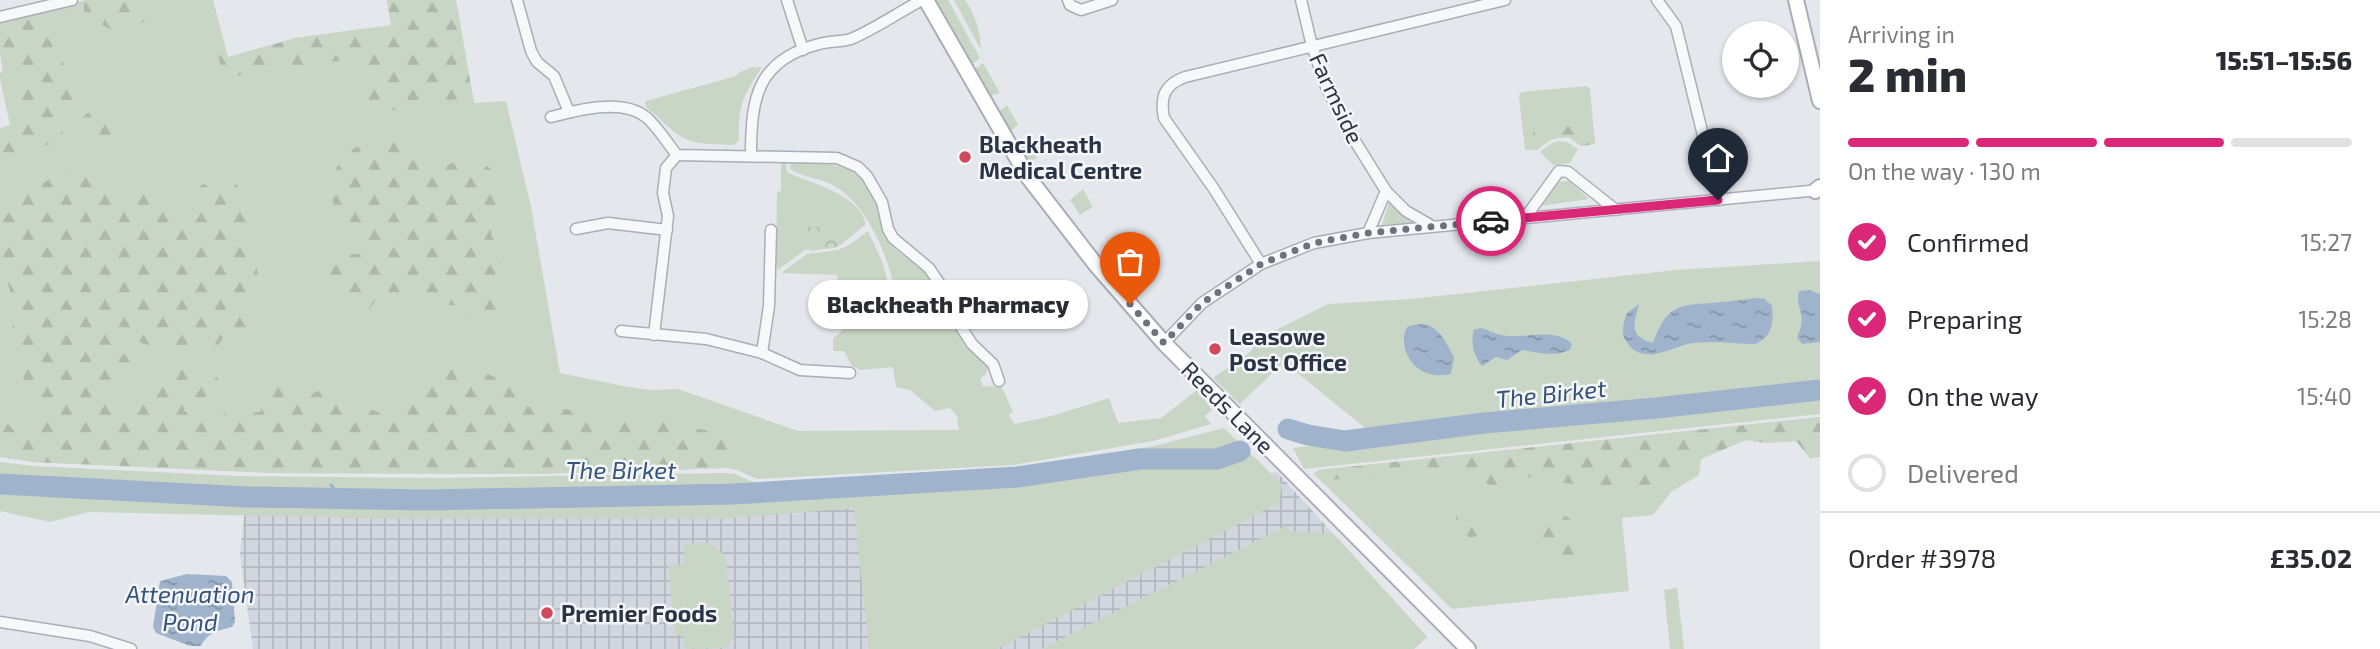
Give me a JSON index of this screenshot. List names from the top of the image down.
{
  "streets": {
    "street": ["Farmside", "Reeds Lane"]
  },
  "water": ["The Birket", "Attenuation Pond"],
  "places": [
    "Blackheath Medical Centre",
    "Blackheath Pharmacy",
    "Leasowe Post Office",
    "Premier Foods"
  ],
  "page": {
    "heading": ["2 min", "Arriving in", "15:51–15:56"],
    "panel": ["Order #3978", "£35.02"],
    "bar": "On the way · 130 m",
    "list": [
      ["Confirmed", "15:27"],
      ["Preparing", "15:28"],
      ["On the way", "15:40"],
      "Delivered"
    ],
    "bubble": "Blackheath Pharmacy"
  }
}
